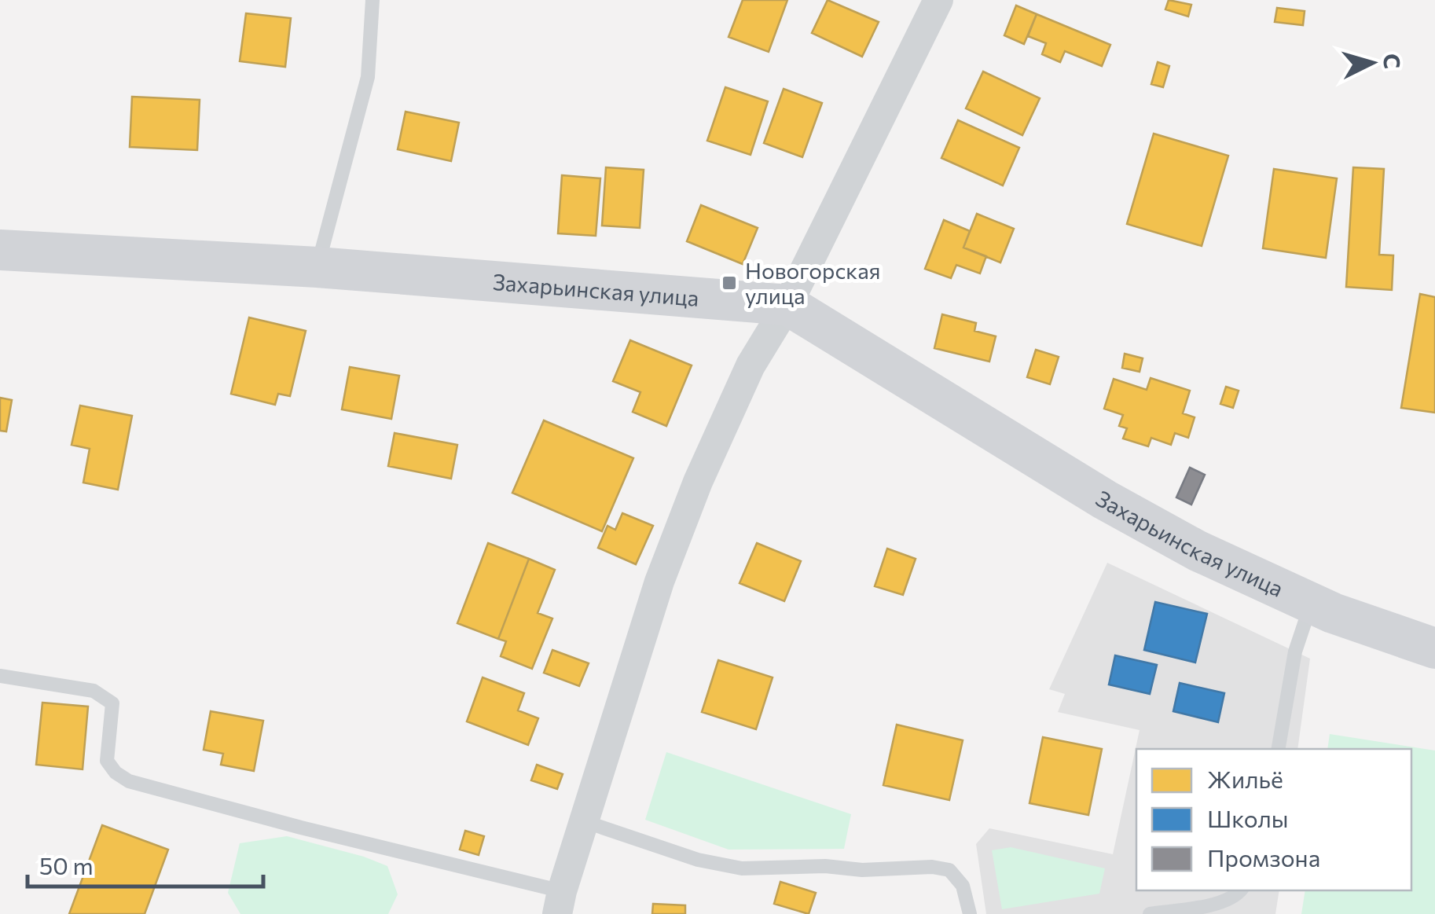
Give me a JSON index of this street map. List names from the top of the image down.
{
  "streets": {
    "street": ["Захарьинская улица"]
  },
  "places": {
    "transit": ["Новогорская улица"]
  },
  "legend": ["Жильё", "Школы", "Промзона"],
  "scale_bar": "50 m",
  "north": "right"
}
